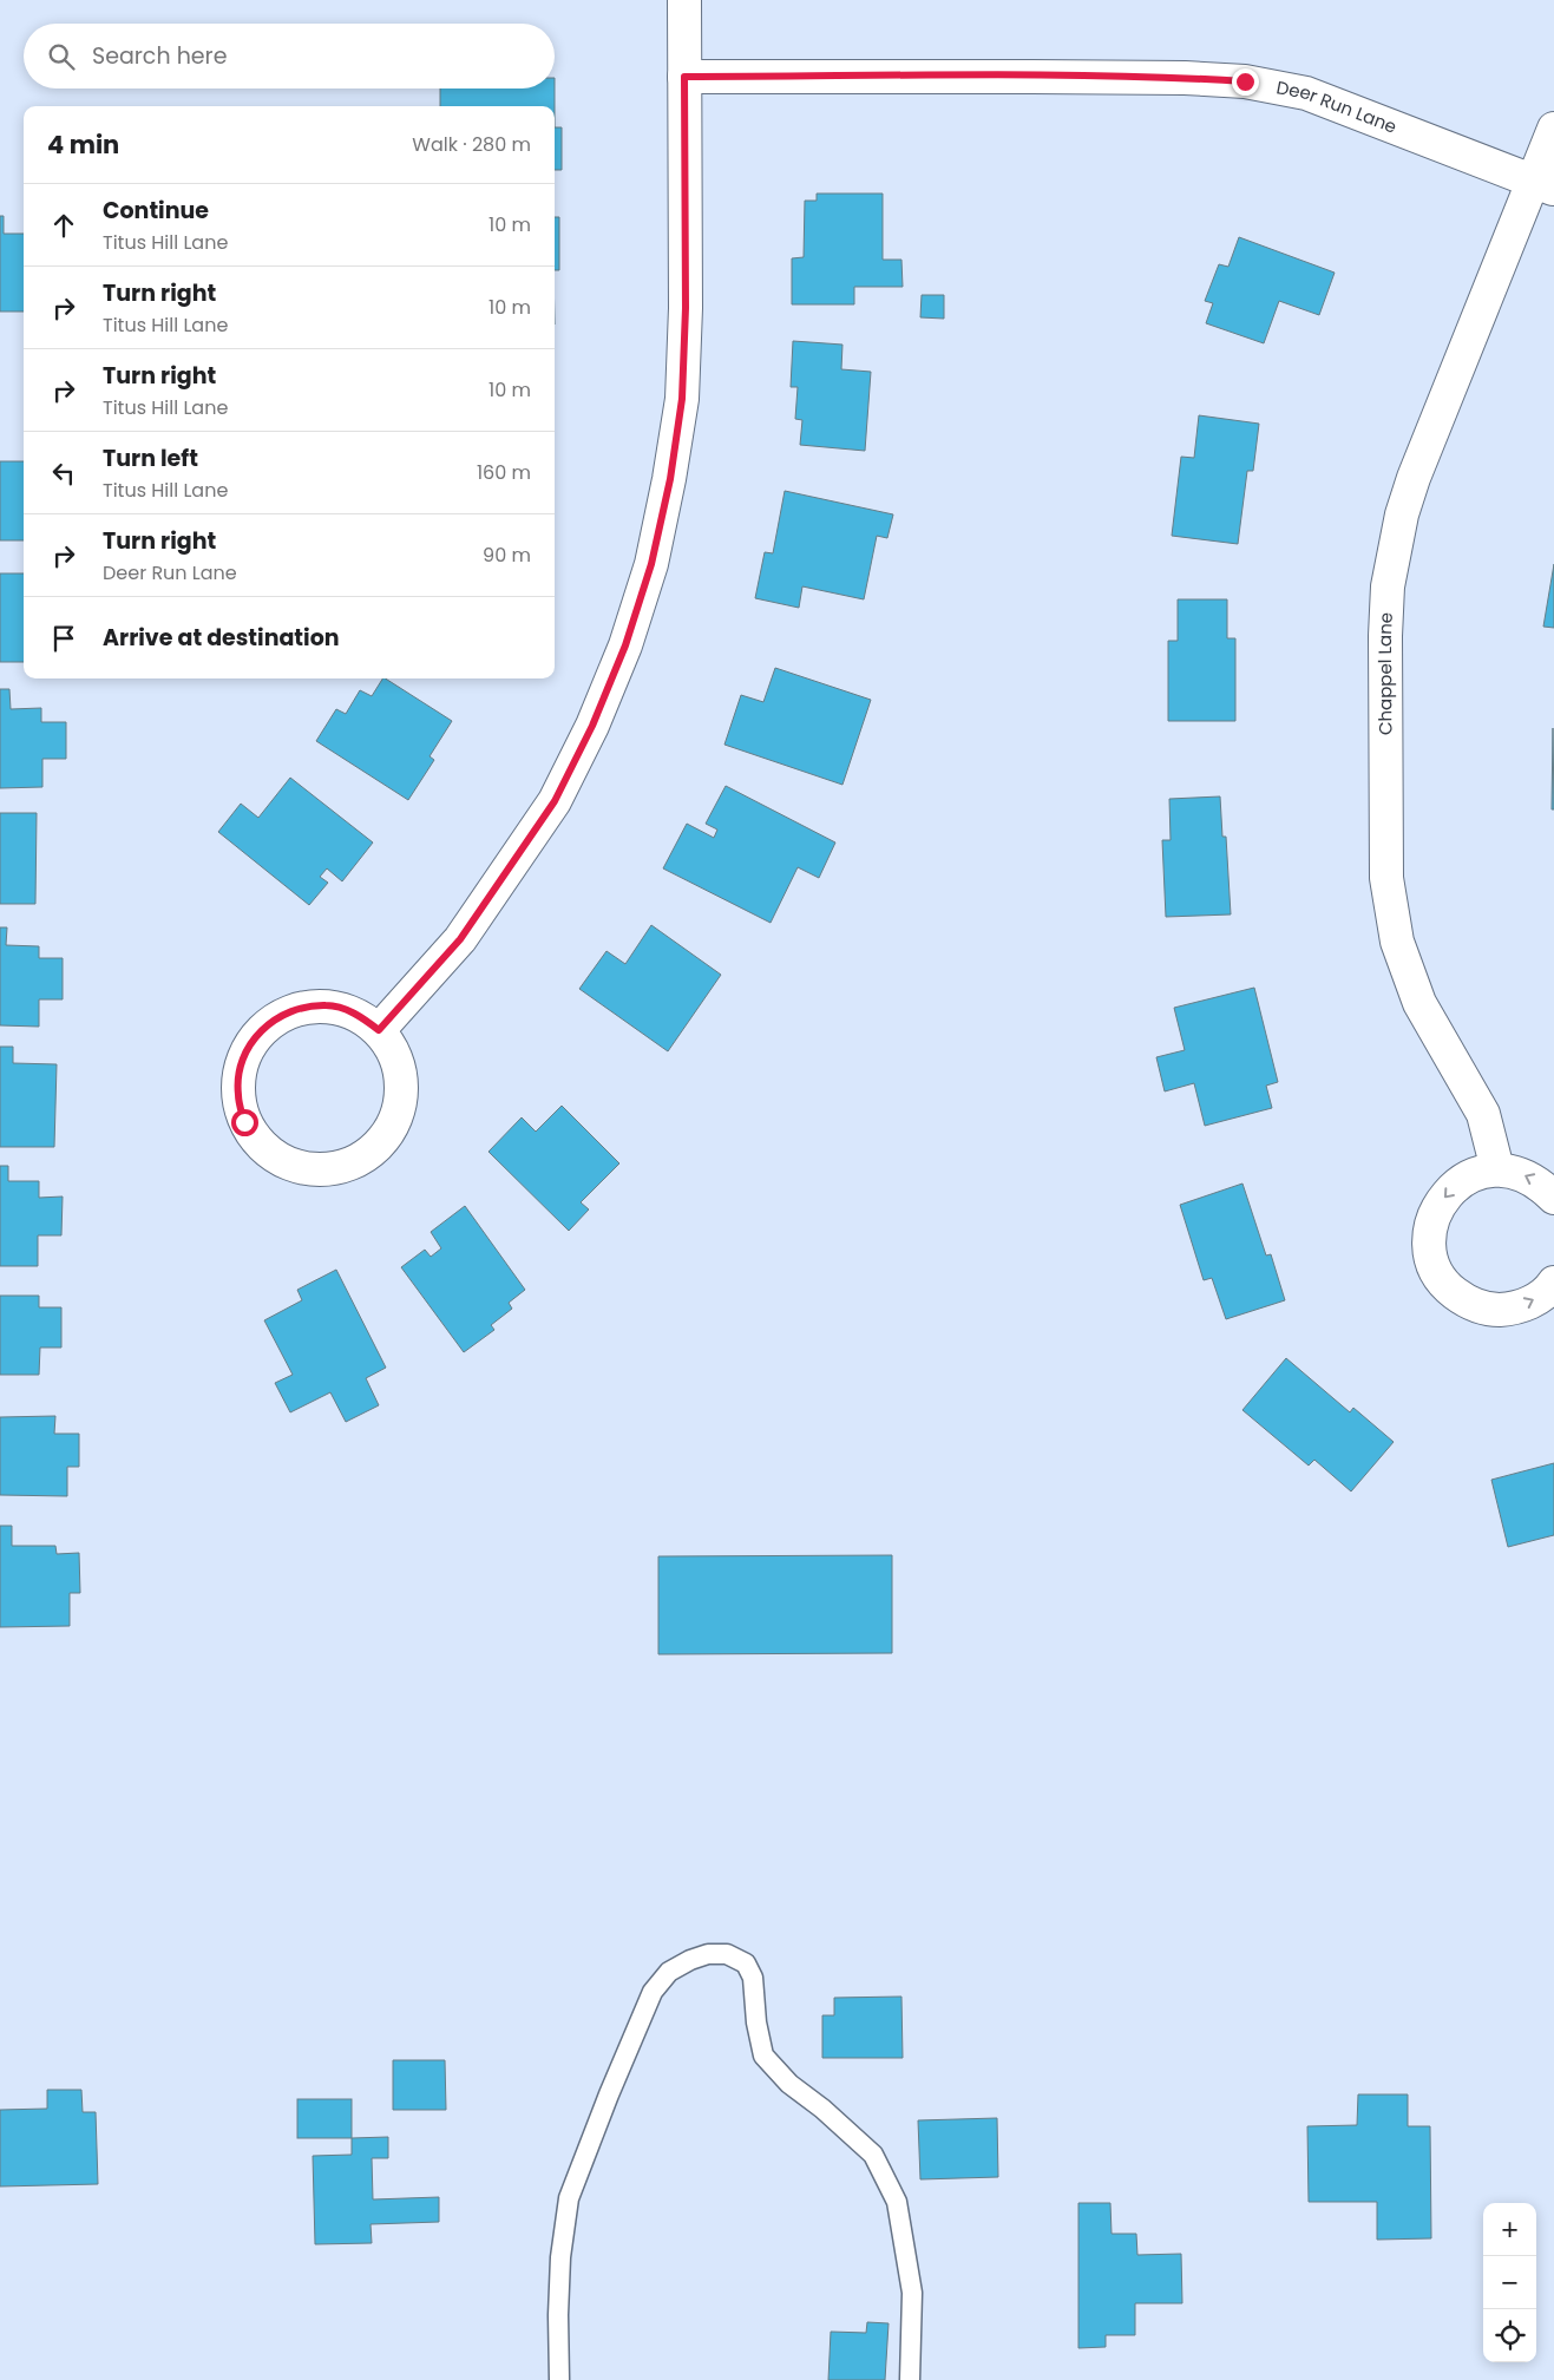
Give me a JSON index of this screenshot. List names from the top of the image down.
{
  "streets": {
    "street": ["Deer Run Lane", "Chappel Lane"]
  },
  "crossings": [
    ["Deer Run Lane", "Chappel Lane"]
  ],
  "page": {
    "search": "Search here",
    "heading": ["4 min", "Walk · 280 m"],
    "list": [
      ["Continue", "Titus Hill Lane", "10 m"],
      ["Turn right", "Titus Hill Lane", "10 m"],
      ["Turn right", "Titus Hill Lane", "10 m"],
      ["Turn left", "Titus Hill Lane", "160 m"],
      ["Turn right", "Deer Run Lane", "90 m"],
      "Arrive at destination"
    ],
    "map_buttons": ["+", "−"]
  }
}
